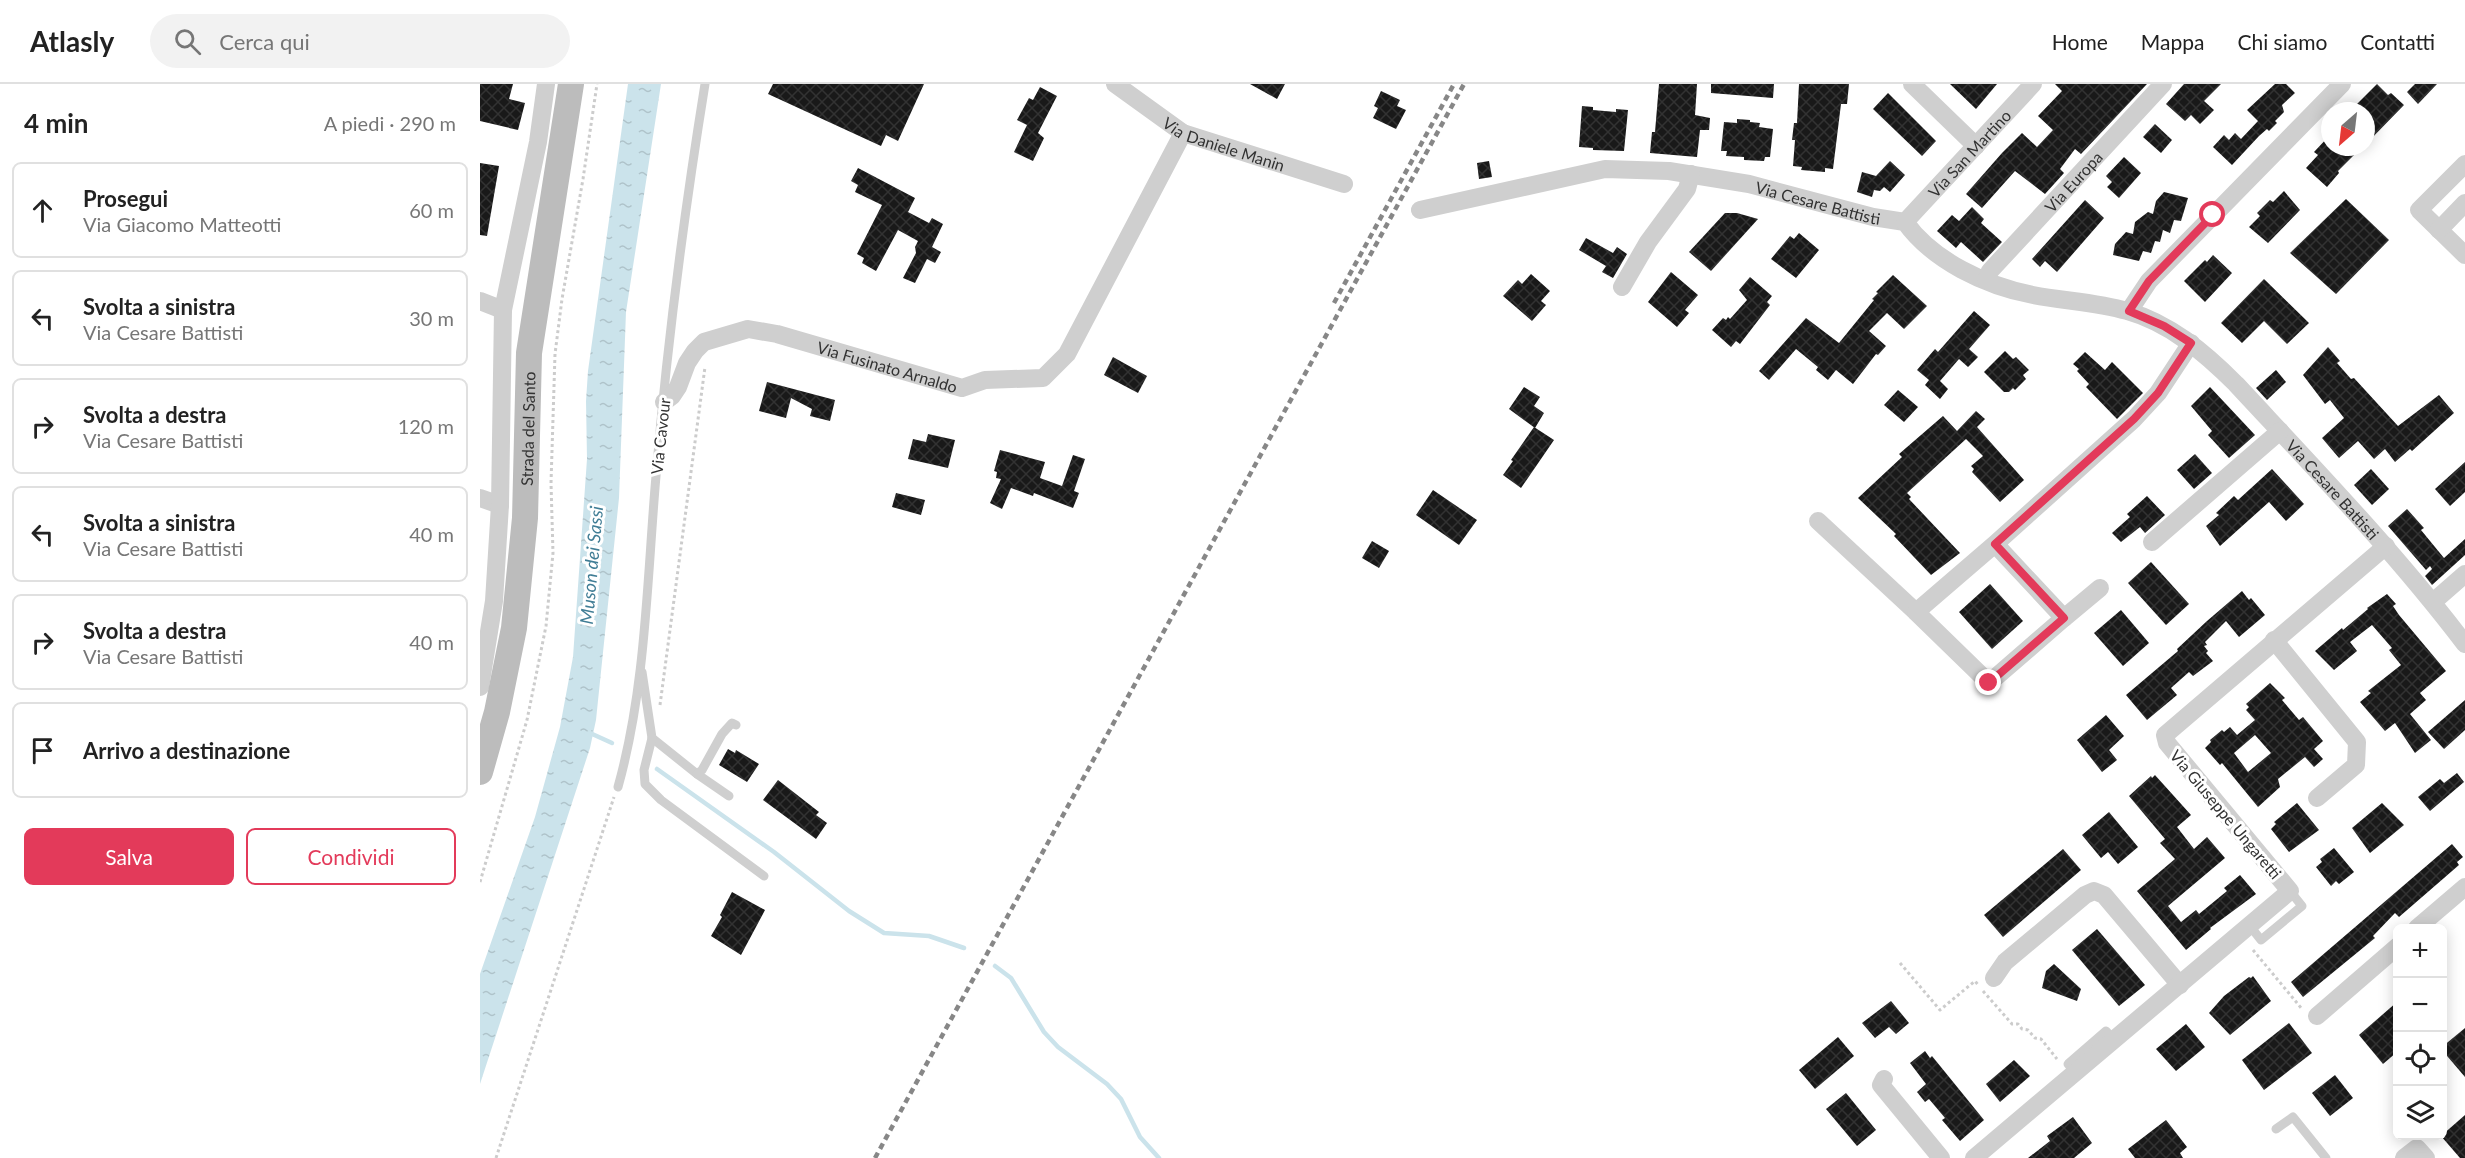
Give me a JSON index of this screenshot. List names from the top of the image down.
{
  "streets": {
    "main road": ["Strada del Santo"],
    "street": [
      "Via Daniele Manin",
      "Via San Martino",
      "Via Europa",
      "Via Cesare Battisti",
      "Via Fusinato Arnaldo",
      "Via Giuseppe Ungaretti"
    ],
    "lane": ["Via Cavour"]
  },
  "crossings": [
    ["Via Daniele Manin", "Via Fusinato Arnaldo"],
    ["Via San Martino", "Via Cesare Battisti"],
    ["Via Europa", "Via Cesare Battisti"],
    ["Via Cesare Battisti", "Via Giuseppe Ungaretti"],
    ["Via Fusinato Arnaldo", "Via Cavour"]
  ],
  "water": ["Muson dei Sassi"],
  "north": "bottom left",
  "page": {
    "header": "Atlasly",
    "search": "Cerca qui",
    "nav": [
      "Home",
      "Mappa",
      "Chi siamo",
      "Contatti"
    ],
    "heading": ["4 min", "A piedi · 290 m"],
    "list": [
      ["Prosegui", "Via Giacomo Matteotti", "60 m"],
      ["Svolta a sinistra", "Via Cesare Battisti", "30 m"],
      ["Svolta a destra", "Via Cesare Battisti", "120 m"],
      ["Svolta a sinistra", "Via Cesare Battisti", "40 m"],
      ["Svolta a destra", "Via Cesare Battisti", "40 m"],
      "Arrivo a destinazione"
    ],
    "buttons": ["Salva", "Condividi"],
    "map_buttons": ["+", "−"]
  }
}
